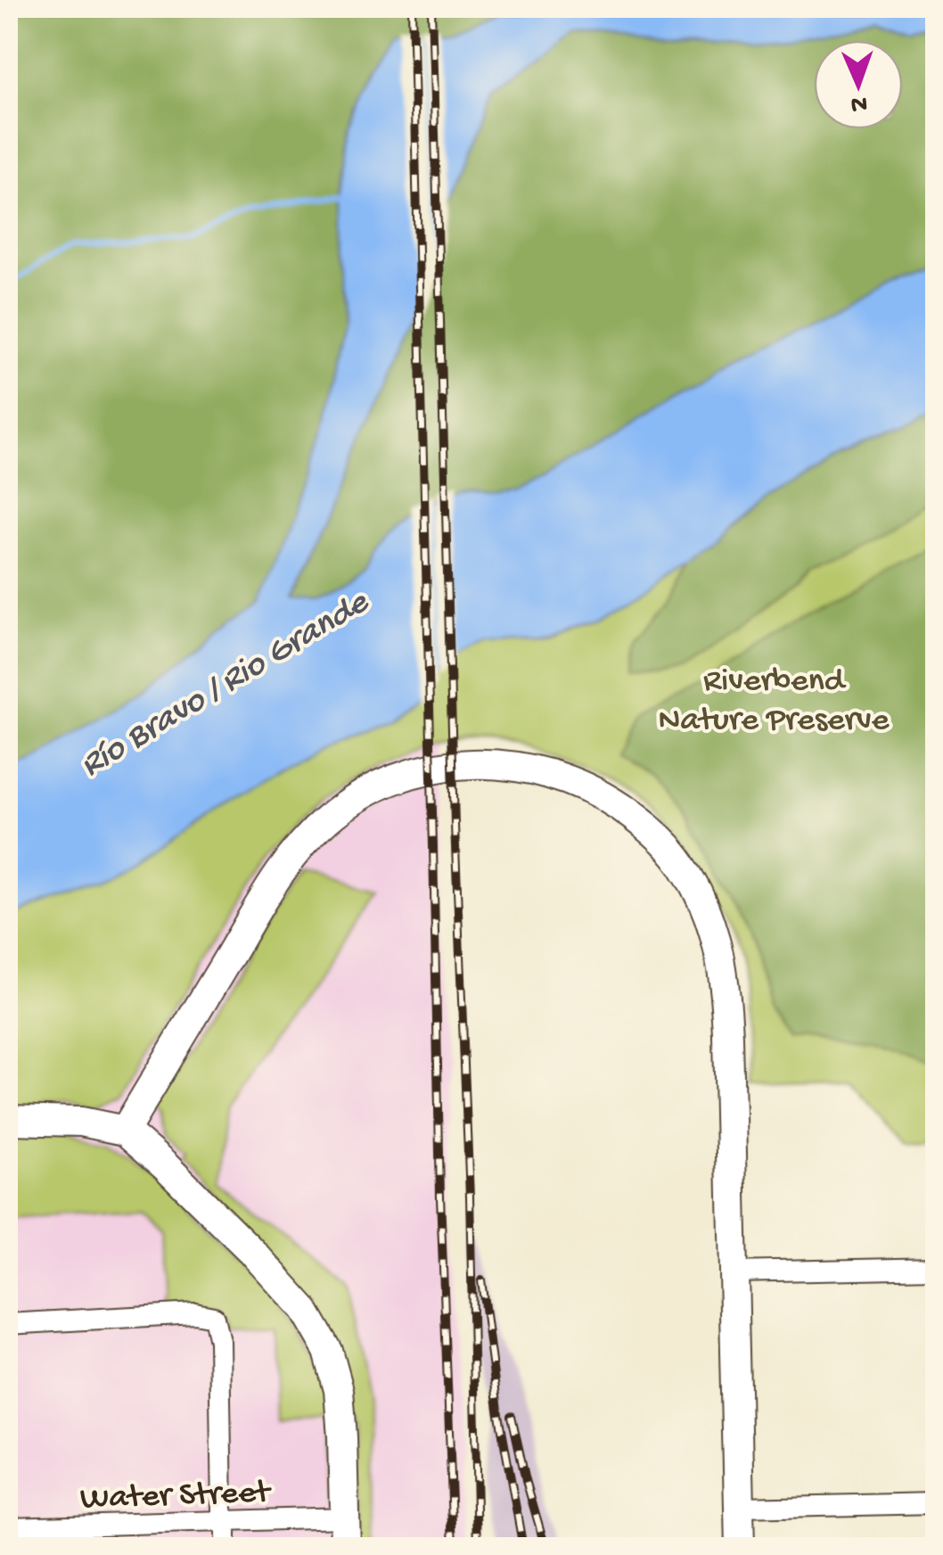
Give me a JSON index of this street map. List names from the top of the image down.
{
  "streets": {
    "street": ["Water Street"]
  },
  "water": ["Río Bravo / Rio Grande"],
  "parks": ["Riverbend Nature Preserve"],
  "north": "bottom"
}
